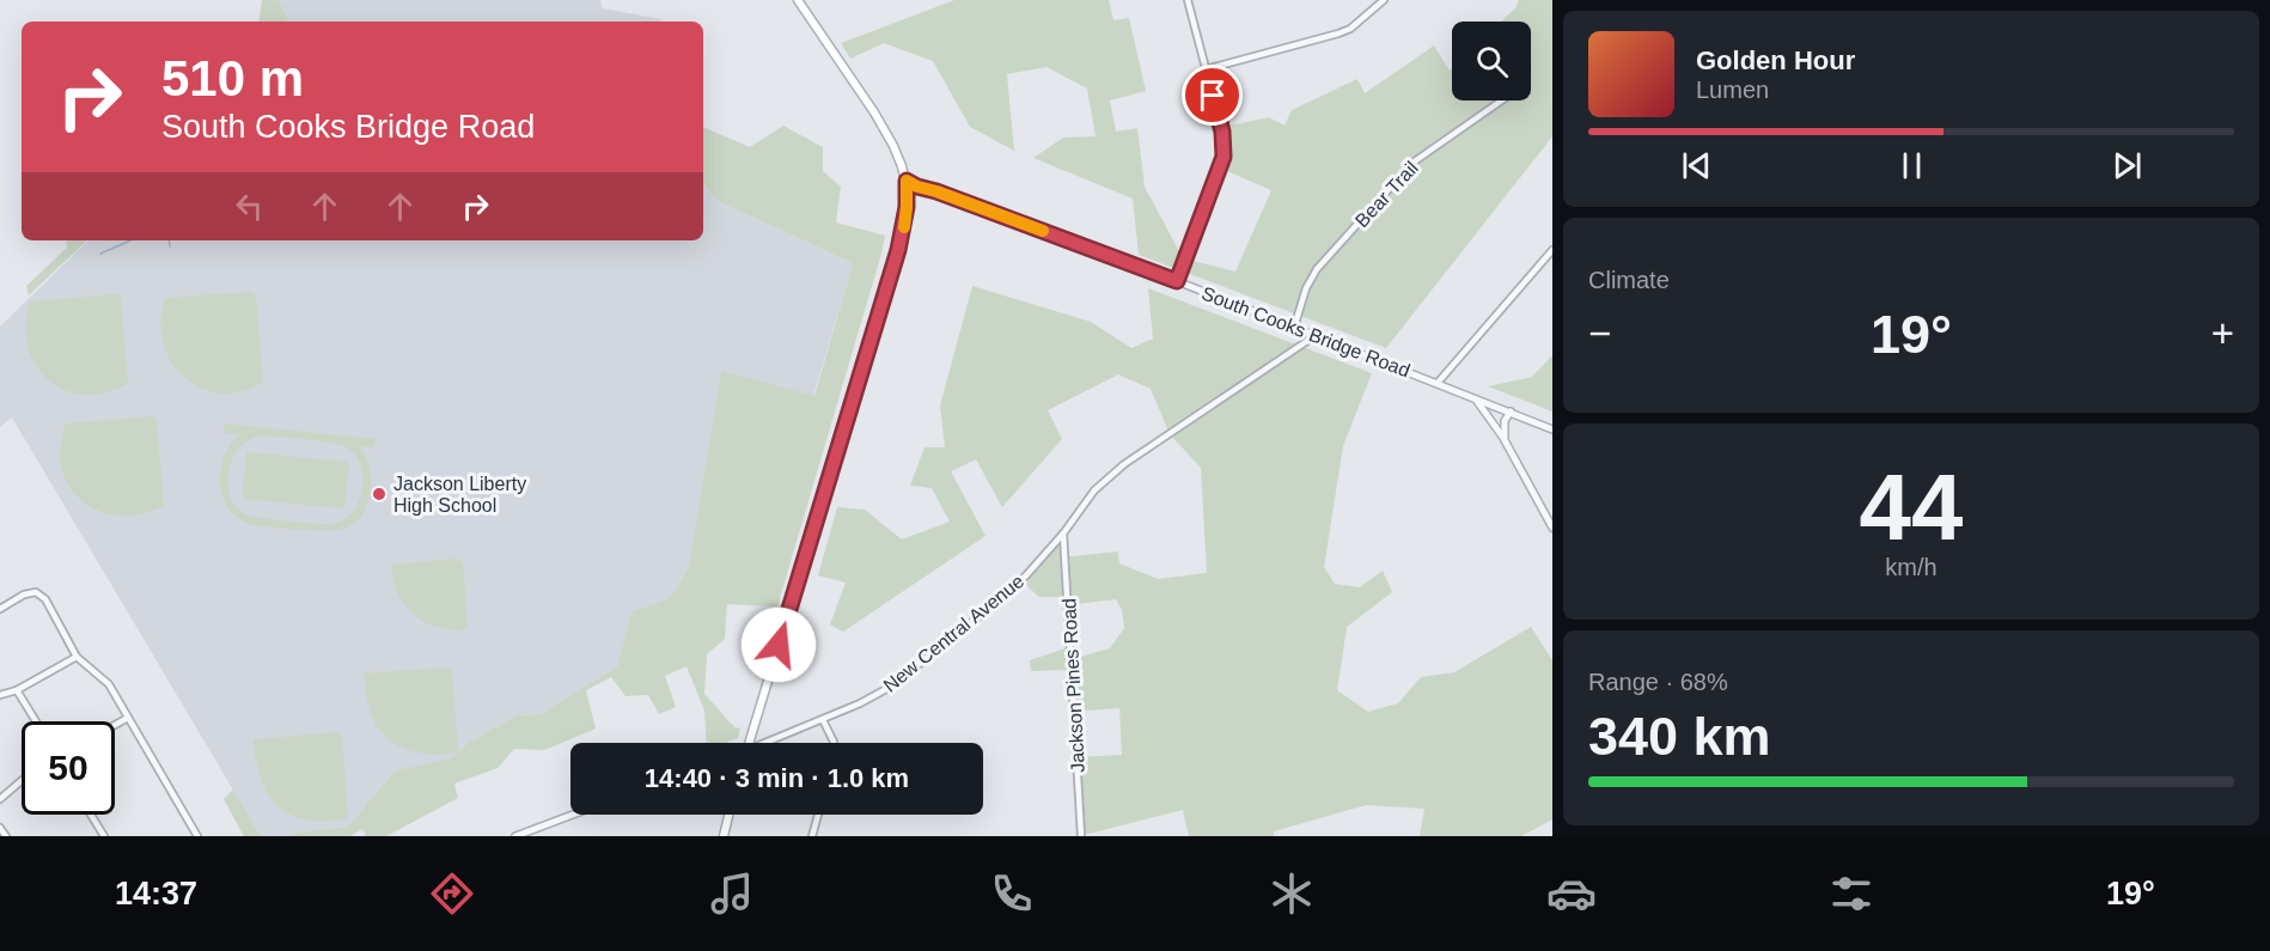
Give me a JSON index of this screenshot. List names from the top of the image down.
{
  "streets": {
    "street": [
      "Bear Trail",
      "South Cooks Bridge Road",
      "New Central Avenue",
      "Jackson Pines Road"
    ]
  },
  "crossings": [
    ["Bear Trail", "South Cooks Bridge Road"],
    ["South Cooks Bridge Road", "New Central Avenue"],
    ["New Central Avenue", "Jackson Pines Road"]
  ],
  "places": ["Jackson Liberty High School"],
  "page": {
    "turn": ["510 m", "South Cooks Bridge Road"],
    "song": ["Golden Hour", "Lumen"],
    "tile": [
      "Climate",
      ["44", "km/h"],
      ["Range · 68%", "340 km"]
    ],
    "heat": ["−", "19°", "+"],
    "limit": "50",
    "trip": "14:40 · 3 min · 1.0 km",
    "tabs": ["14:37", "19°"]
  }
}
